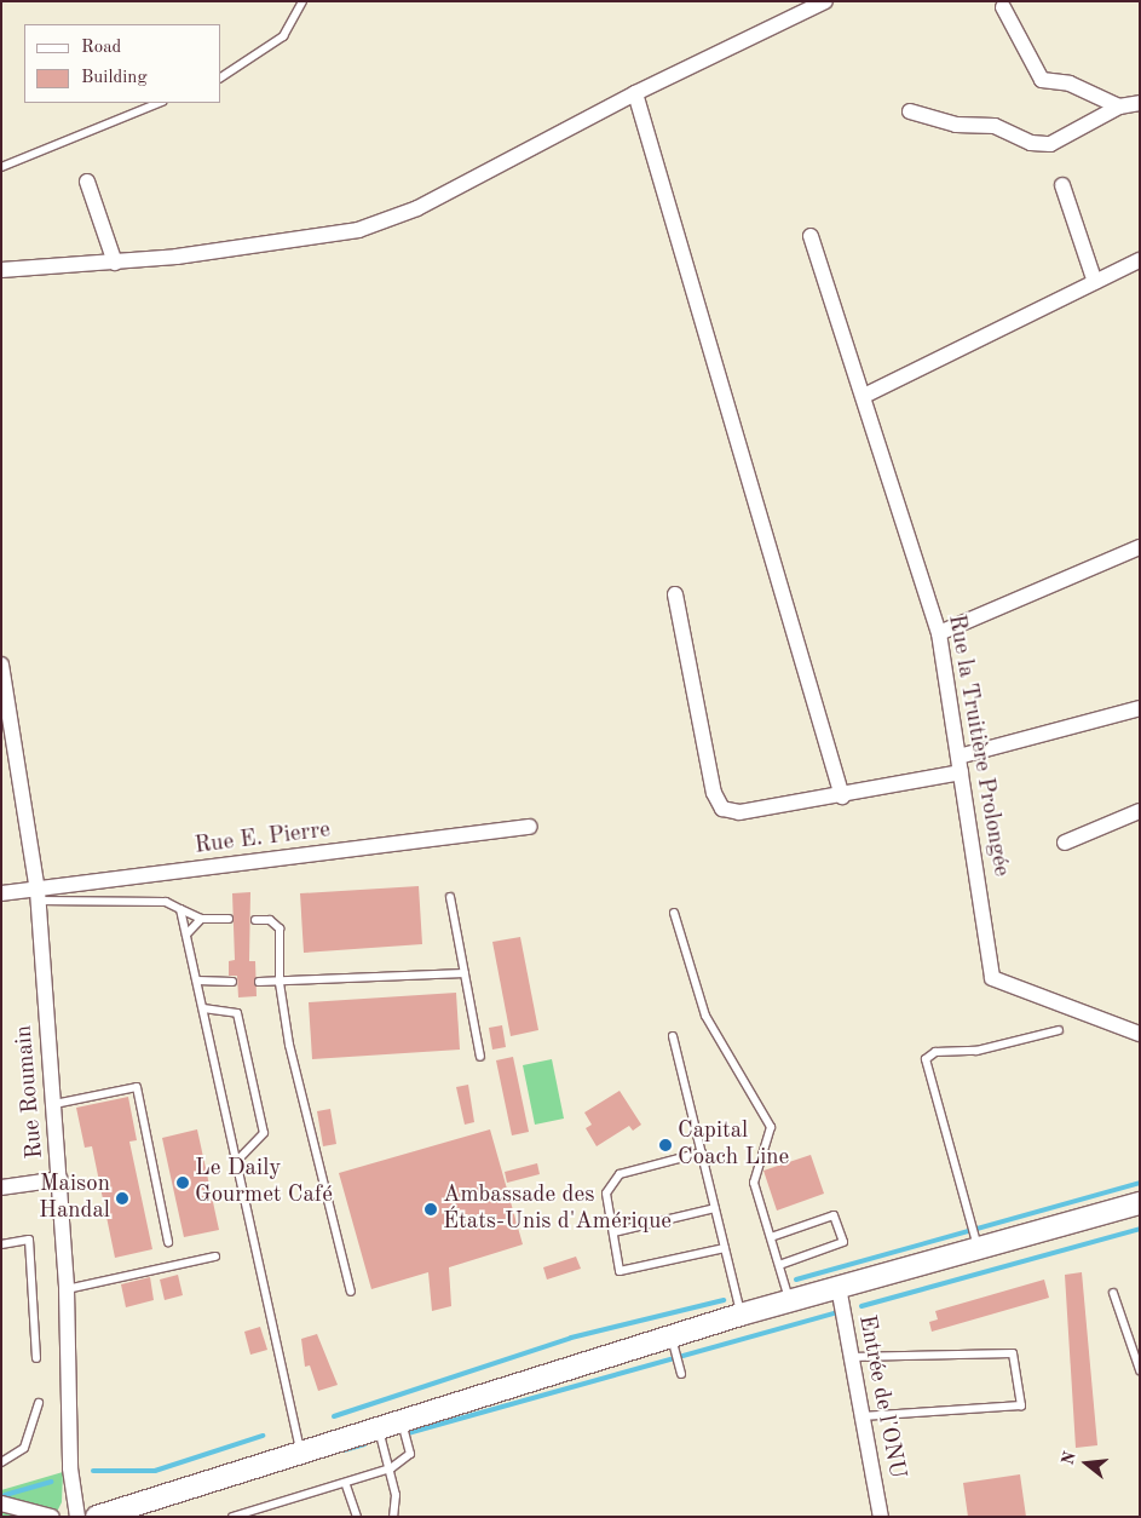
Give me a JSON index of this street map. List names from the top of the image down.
{
  "streets": {
    "street": [
      "Rue la Truitière Prolongée",
      "Rue E. Pierre",
      "Rue Roumain",
      "Entrée de l'ONU"
    ]
  },
  "crossings": [
    ["Rue E. Pierre", "Rue Roumain"]
  ],
  "places": [
    "Capital Coach Line",
    "Le Daily Gourmet Café",
    "Maison Handal",
    "Ambassade des États-Unis d'Amérique"
  ],
  "legend": ["Road", "Building"],
  "north": "left"
}
